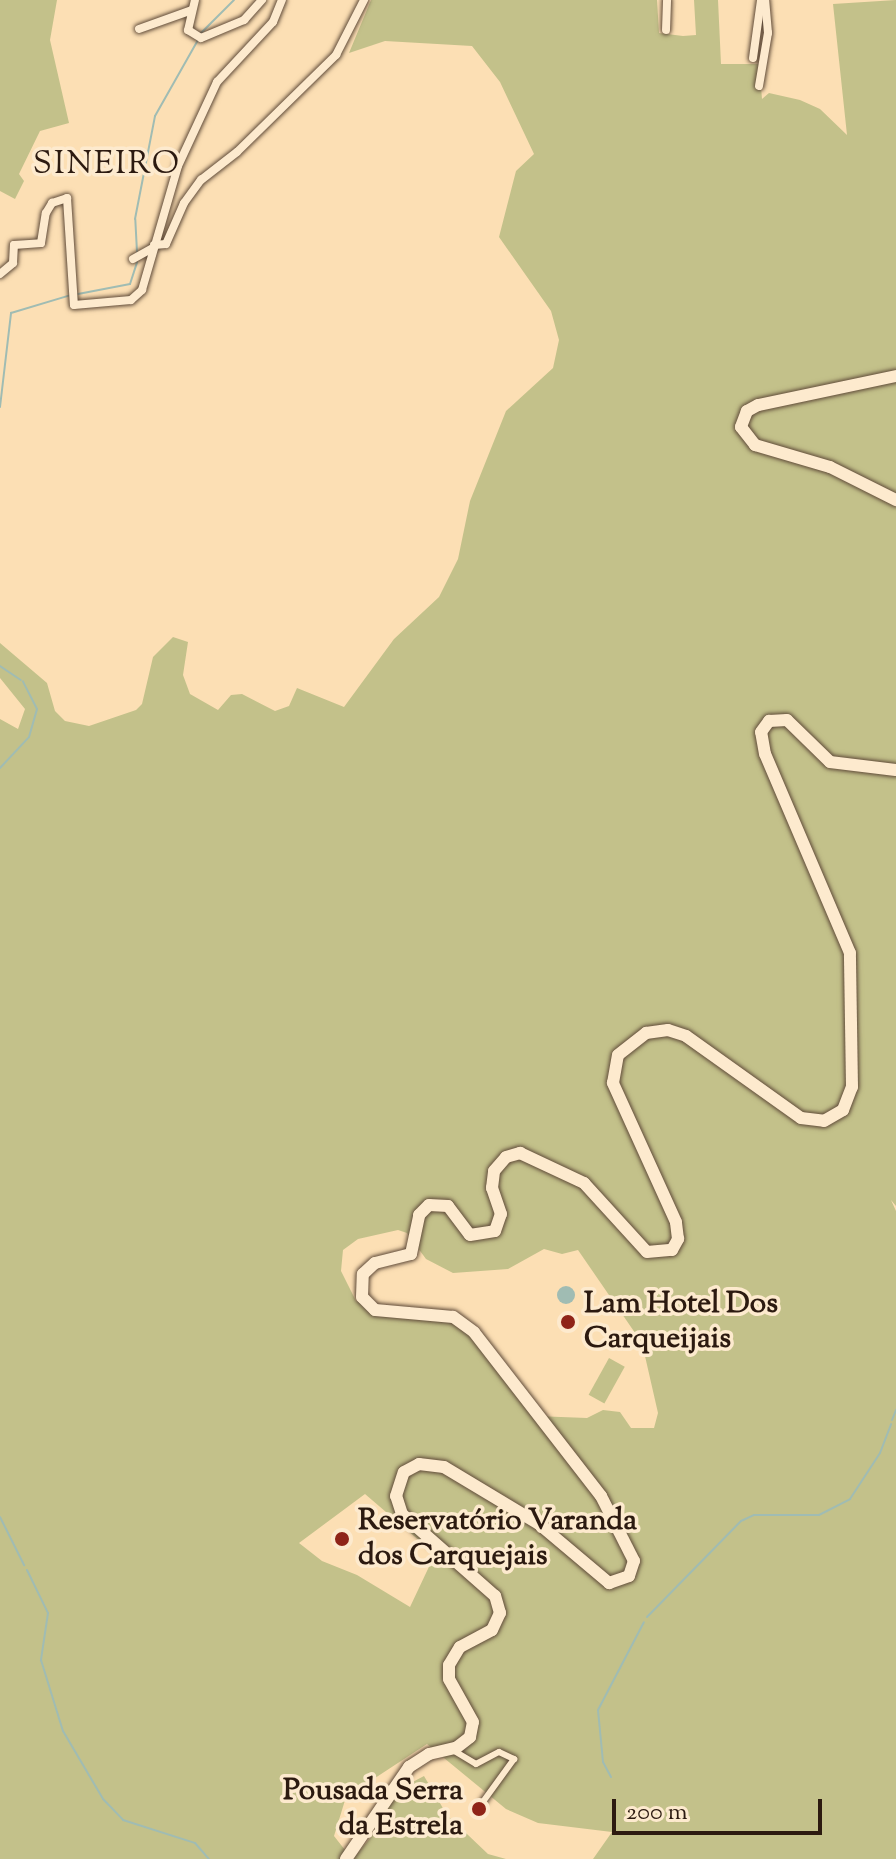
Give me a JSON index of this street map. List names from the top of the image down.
{
  "districts": ["SINEIRO"],
  "places": ["Lam Hotel Dos Carqueijais", "Reservatório Varanda dos Carquejais", "Pousada Serra da Estrela"],
  "scale_bar": "200 m"
}
